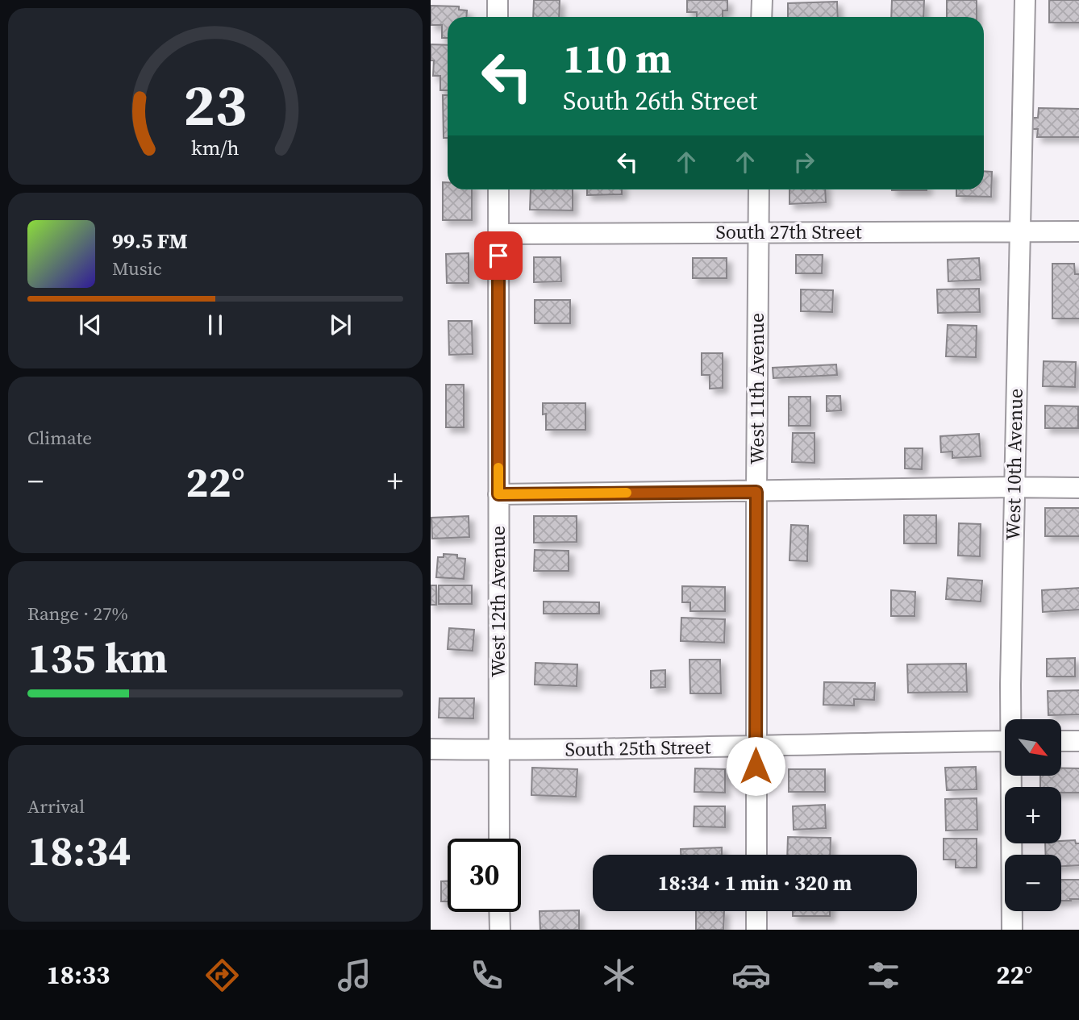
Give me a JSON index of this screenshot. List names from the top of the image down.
{
  "streets": {
    "street": [
      "South 27th Street",
      "West 11th Avenue",
      "West 10th Avenue",
      "West 12th Avenue",
      "South 25th Street"
    ]
  },
  "crossings": [
    ["South 27th Street", "West 11th Avenue"],
    ["South 27th Street", "West 10th Avenue"],
    ["South 27th Street", "West 12th Avenue"],
    ["West 11th Avenue", "South 25th Street"],
    ["West 12th Avenue", "South 25th Street"]
  ],
  "north": "bottom right",
  "page": {
    "turn": ["110 m", "South 26th Street"],
    "song": ["99.5 FM", "Music"],
    "tile": [
      "Climate",
      ["Range · 27%", "135 km"],
      ["Arrival", "18:34"]
    ],
    "heat": ["−", "22°", "+"],
    "map_buttons": ["+", "−"],
    "limit": "30",
    "trip": "18:34 · 1 min · 320 m",
    "tabs": ["18:33", "22°"],
    "gauge": ["23", "km/h"]
  }
}
